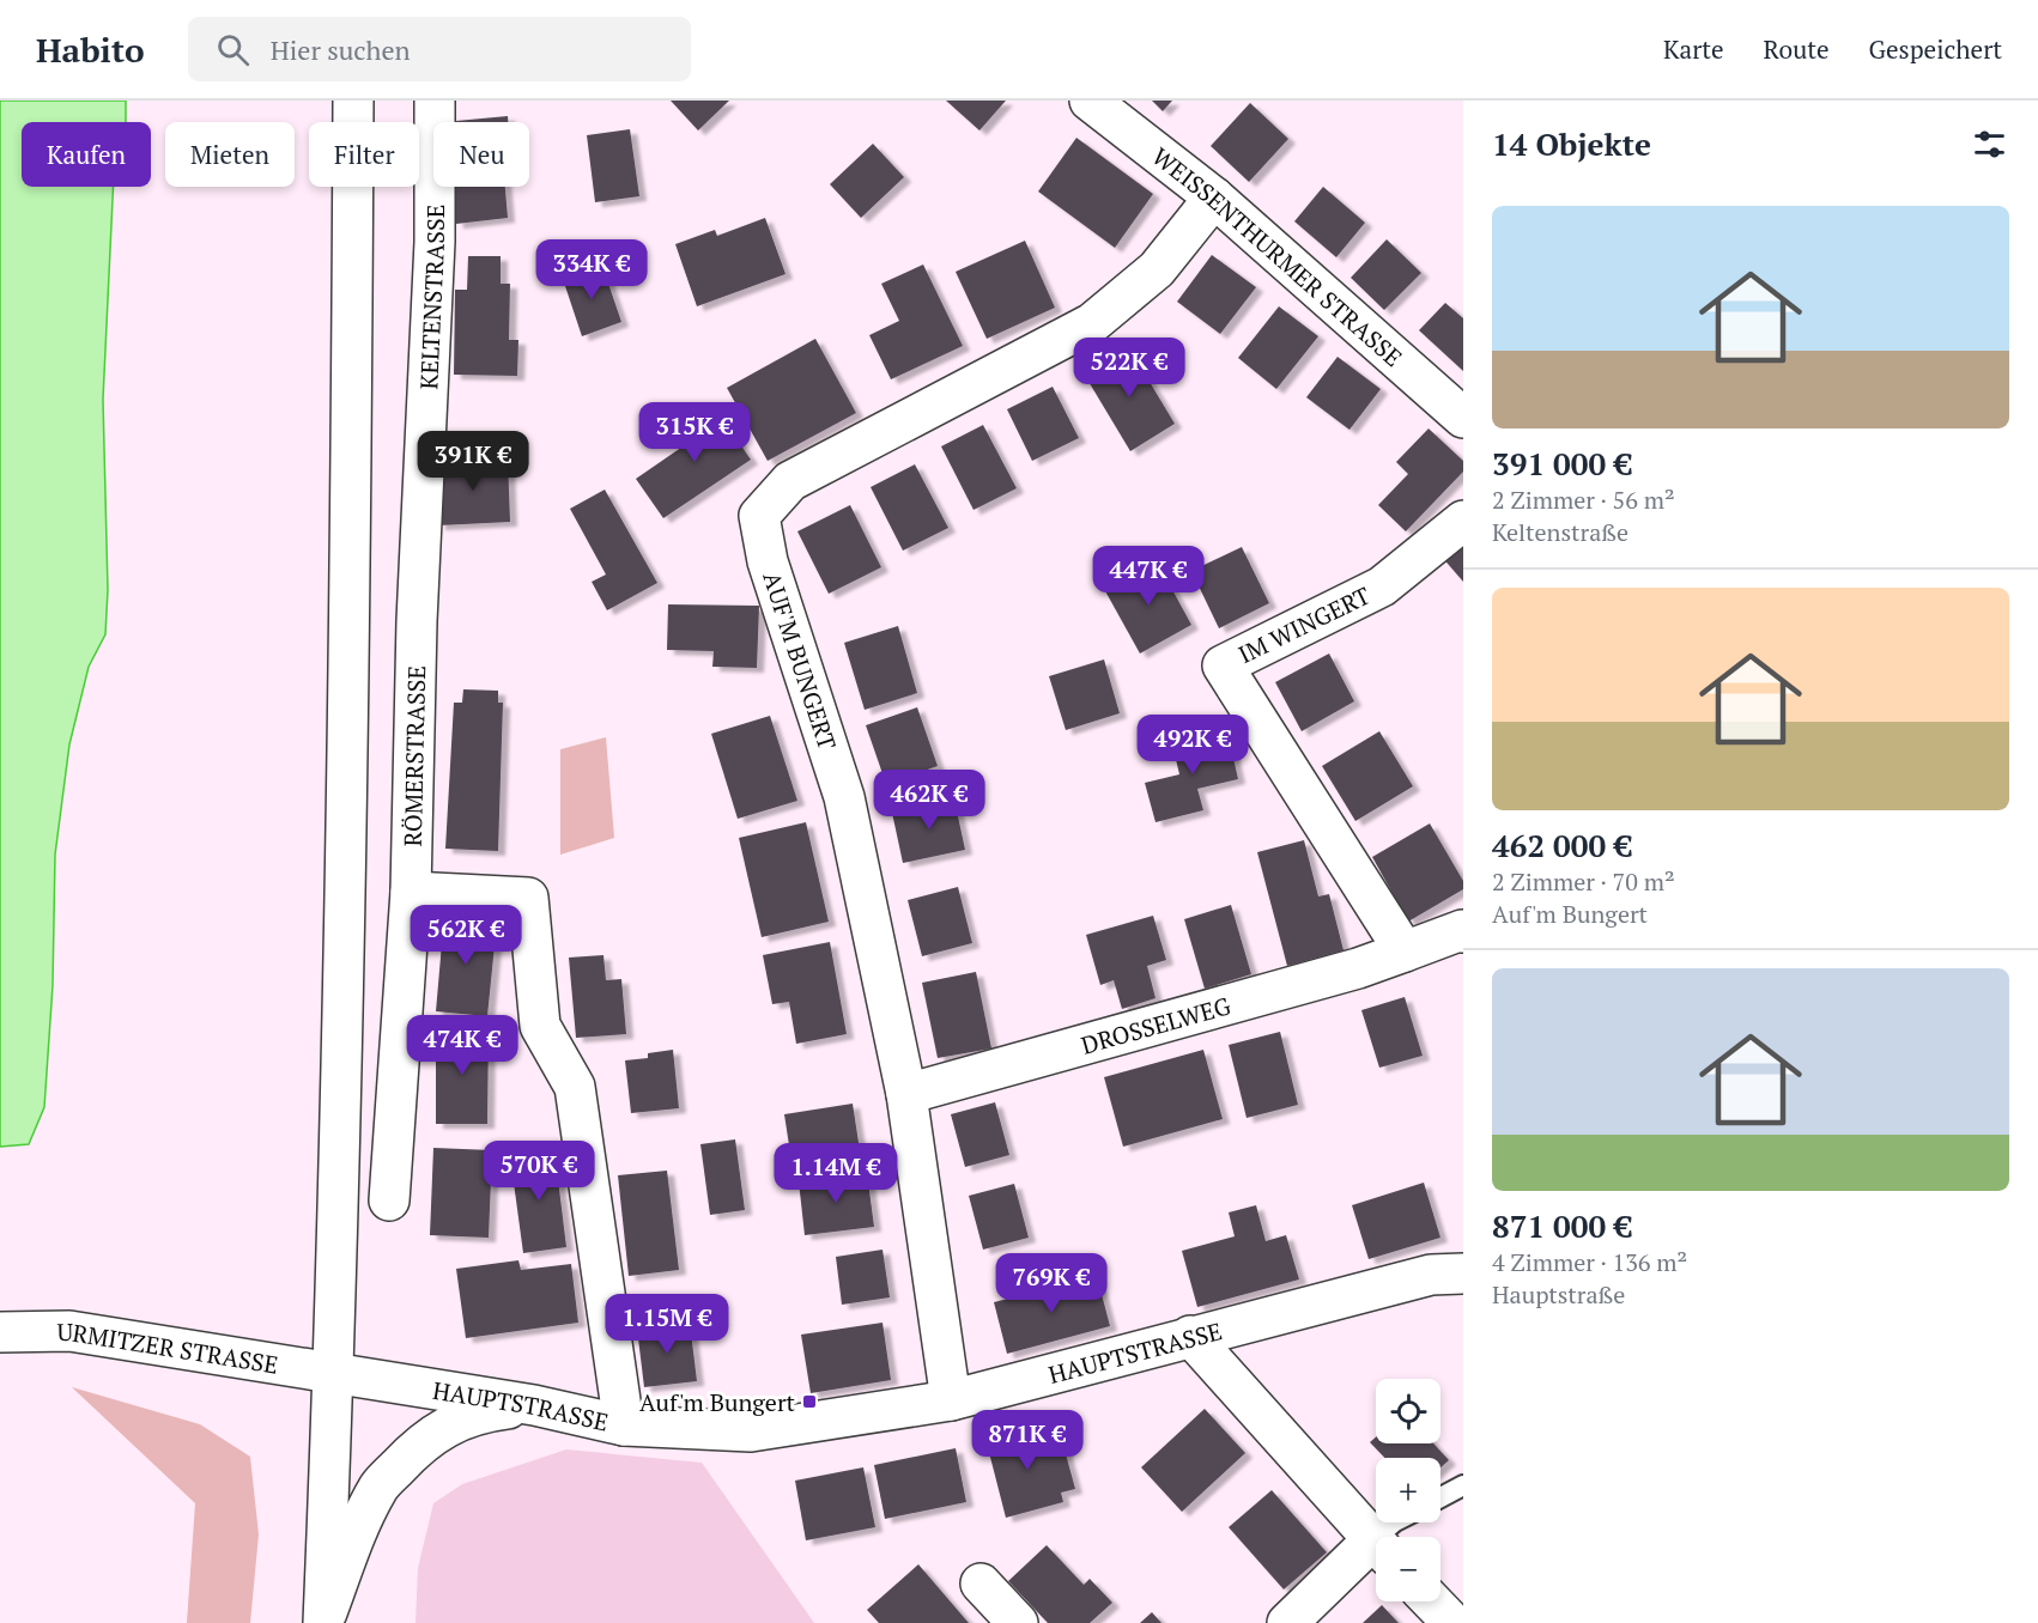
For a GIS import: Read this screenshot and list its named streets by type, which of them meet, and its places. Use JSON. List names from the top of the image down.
{
  "streets": {
    "street": [
      "WEISSENTHURMER STRASSE",
      "KELTENSTRASSE",
      "IM WINGERT",
      "AUF'M BUNGERT",
      "RÖMERSTRASSE",
      "DROSSELWEG",
      "URMITZER STRASSE",
      "HAUPTSTRASSE"
    ]
  },
  "crossings": [
    ["WEISSENTHURMER STRASSE", "AUF'M BUNGERT"],
    ["KELTENSTRASSE", "RÖMERSTRASSE"],
    ["IM WINGERT", "DROSSELWEG"],
    ["AUF'M BUNGERT", "DROSSELWEG"],
    ["AUF'M BUNGERT", "HAUPTSTRASSE"],
    ["URMITZER STRASSE", "HAUPTSTRASSE"]
  ],
  "places": {
    "transit": ["Auf'm Bungert"]
  },
  "page": {
    "header": "Habito",
    "search": "Hier suchen",
    "nav": ["Karte", "Route", "Gespeichert"],
    "heading": "14 Objekte",
    "chip": [
      "Kaufen",
      "Mieten",
      "Filter",
      "Neu"
    ],
    "list": [
      {
        "name": "391 000 €",
        "note": "2 Zimmer · 56 m² · Keltenstraße"
      },
      {
        "name": "462 000 €",
        "note": "2 Zimmer · 70 m² · Auf'm Bungert"
      },
      {
        "name": "871 000 €",
        "note": "4 Zimmer · 136 m² · Hauptstraße"
      }
    ],
    "price": [
      "334K €",
      "522K €",
      "315K €",
      "391K €",
      "447K €",
      "492K €",
      "462K €",
      "562K €",
      "474K €",
      "570K €",
      "1.14M €",
      "769K €",
      "1.15M €",
      "871K €"
    ],
    "map_buttons": ["+", "−"]
  }
}
